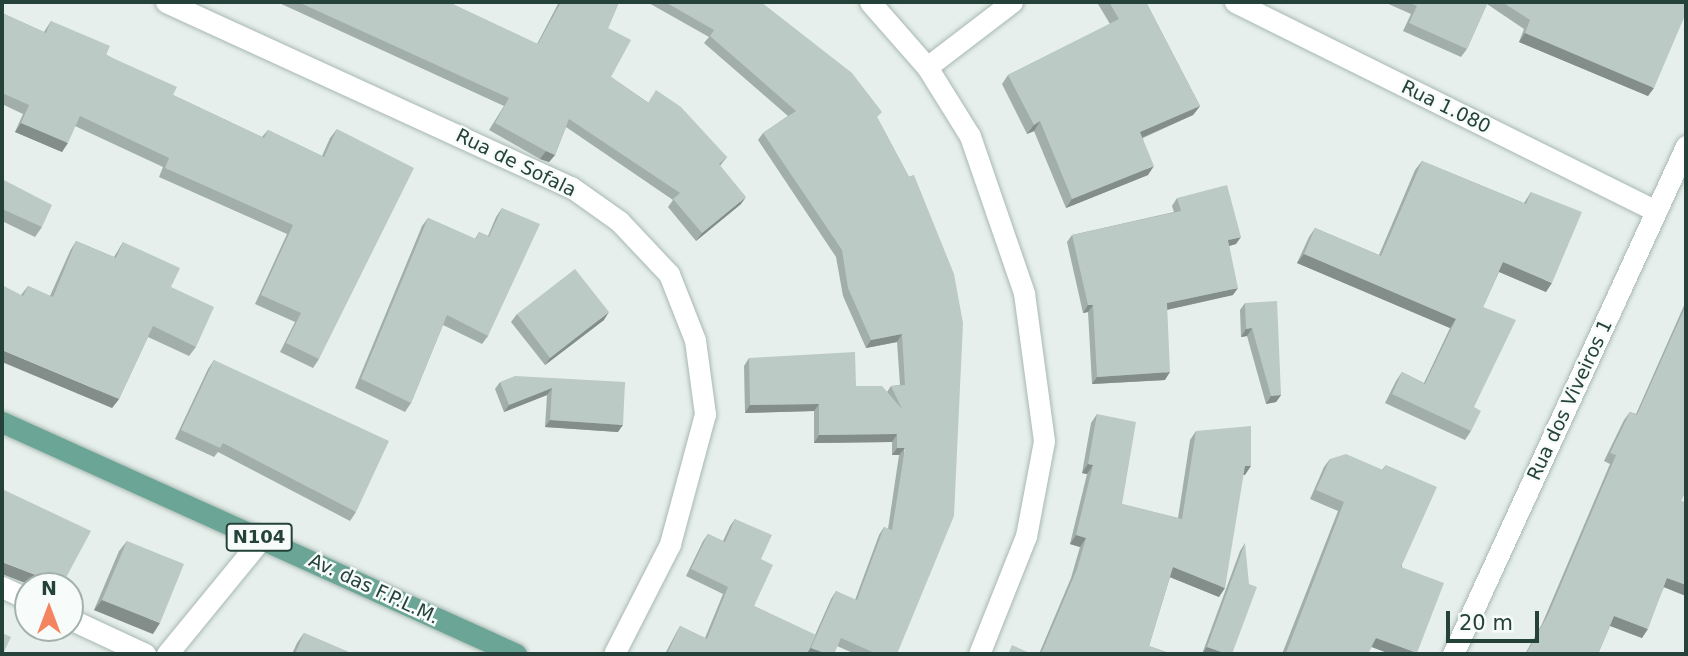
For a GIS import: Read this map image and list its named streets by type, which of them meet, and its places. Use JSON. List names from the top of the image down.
{
  "streets": {
    "main road": ["N104", "Av. das F.P.L.M."],
    "street": ["Rua 1.080", "Rua de Sofala", "Rua dos Viveiros 1"]
  },
  "crossings": [
    ["Rua 1.080", "Rua dos Viveiros 1"]
  ],
  "scale_bar": "20 m",
  "north": "top"
}
